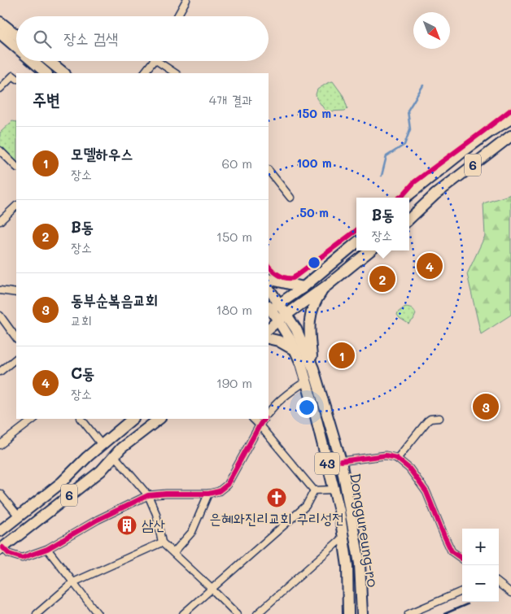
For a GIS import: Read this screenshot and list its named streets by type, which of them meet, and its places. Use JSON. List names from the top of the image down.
{
  "streets": {
    "main road": ["6", "43", "Donggureung-ro"]
  },
  "crossings": [
    ["43", "Donggureung-ro"]
  ],
  "places": {
    "church": ["은혜와진리교회 구리성전"],
    "building": ["삼산"]
  },
  "north": "bottom right",
  "page": {
    "search": "장소 검색",
    "heading": ["주변", "4개 결과"],
    "list": [
      {
        "mark": "1",
        "name": "모델하우스",
        "note": "장소",
        "value": "60 m"
      },
      {
        "mark": "2",
        "name": "B동",
        "note": "장소",
        "value": "150 m"
      },
      {
        "mark": "3",
        "name": "동부순복음교회",
        "note": "교회",
        "value": "180 m"
      },
      {
        "mark": "4",
        "name": "C동",
        "note": "장소",
        "value": "190 m"
      }
    ],
    "popup": ["B동", "장소"],
    "pins": [
      "4",
      "2",
      "1",
      "3"
    ],
    "map_buttons": ["+", "−"]
  },
  "rings": ["150 m", "100 m", "50 m"]
}
